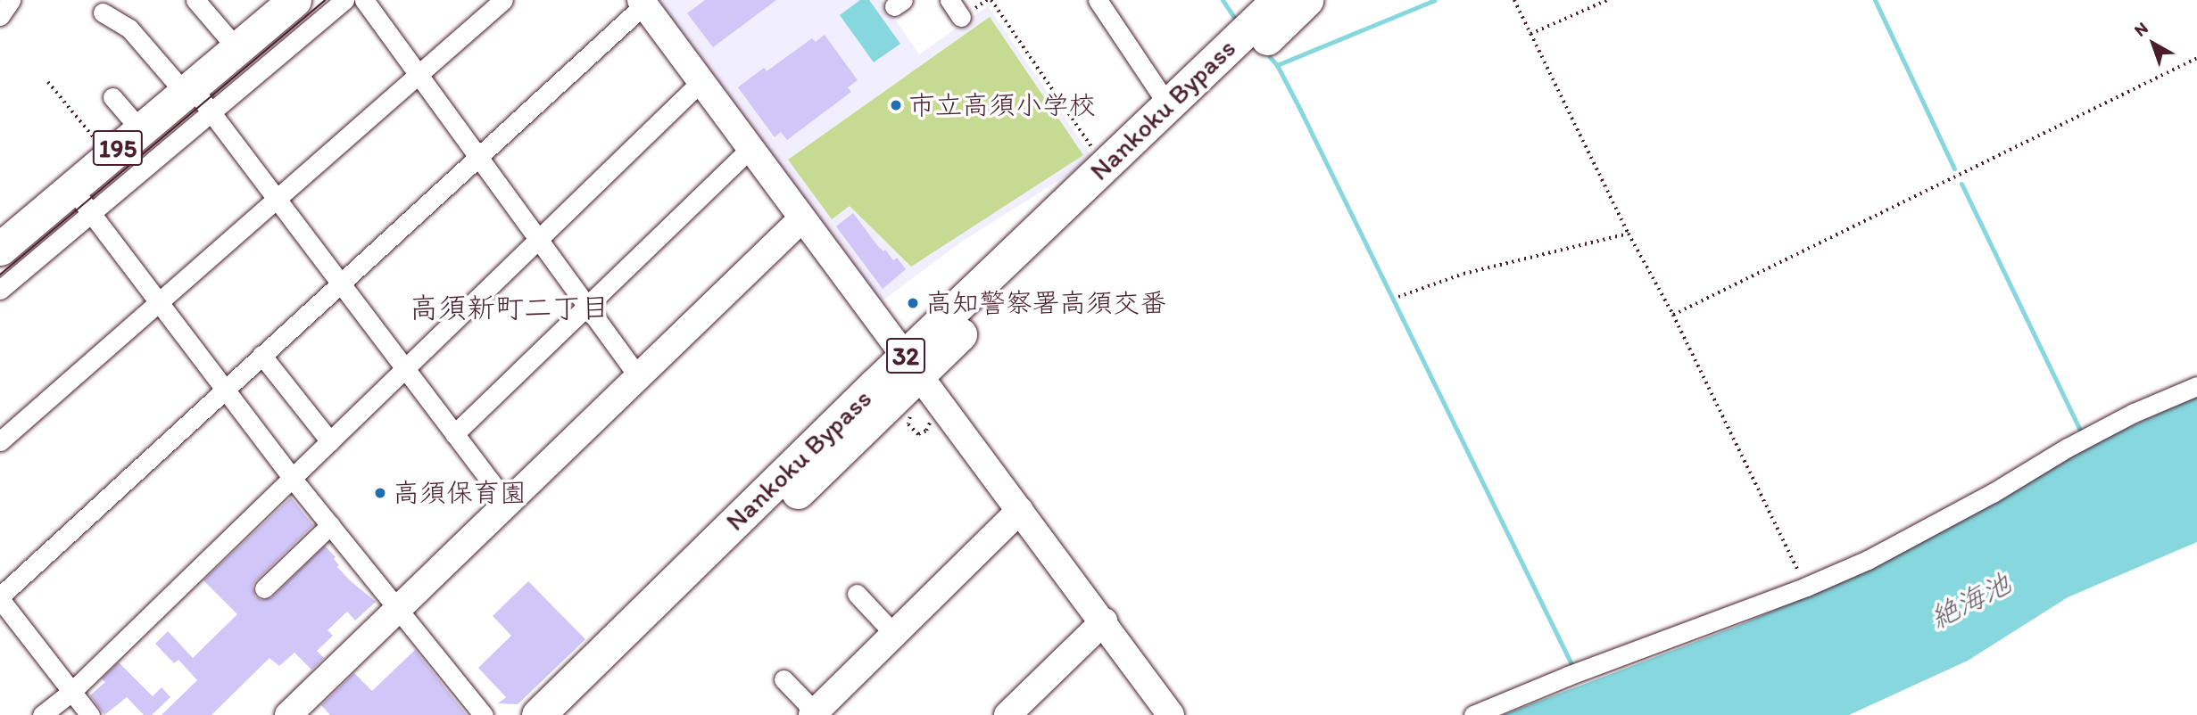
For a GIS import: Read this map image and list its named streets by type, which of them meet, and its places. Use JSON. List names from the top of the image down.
{
  "streets": {
    "highway": ["Nankoku Bypass", "195", "32"]
  },
  "districts": ["高須新町二丁目"],
  "water": ["絶海池"],
  "places": ["市立高須小学校", "高知警察署高須交番", "高須保育園"],
  "north": "top left"
}
